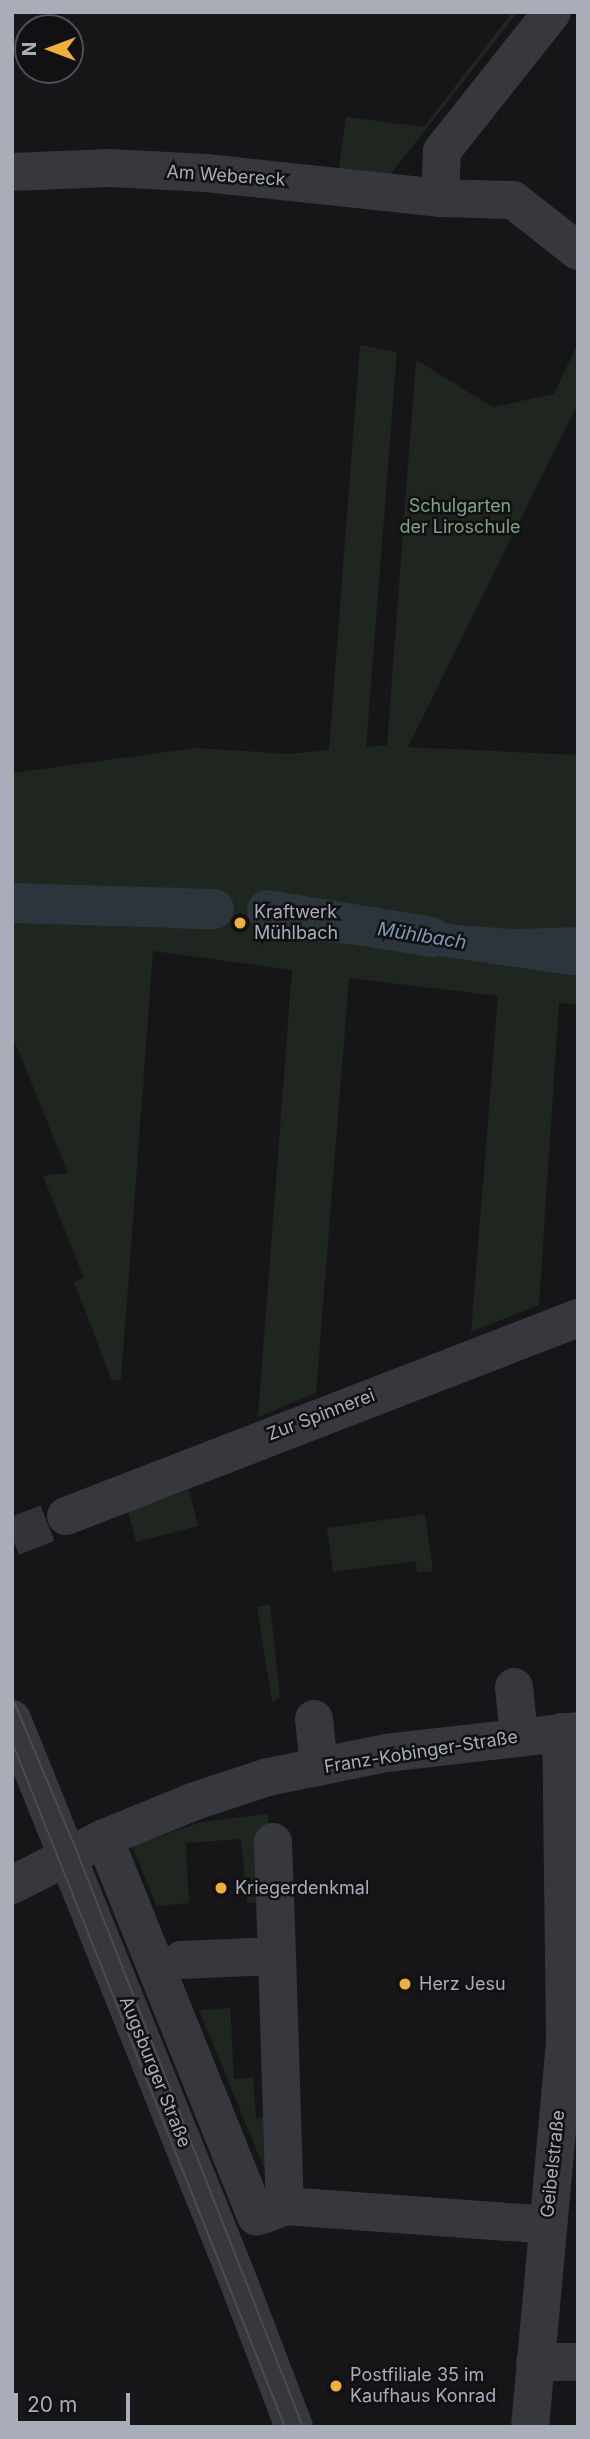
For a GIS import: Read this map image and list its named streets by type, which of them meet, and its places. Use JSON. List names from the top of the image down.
{
  "streets": {
    "street": [
      "Am Webereck",
      "Zur Spinnerei",
      "Franz-Kobinger-Straße",
      "Augsburger Straße",
      "Geibelstraße"
    ]
  },
  "crossings": [
    ["Franz-Kobinger-Straße", "Augsburger Straße"],
    ["Franz-Kobinger-Straße", "Geibelstraße"]
  ],
  "water": ["Mühlbach"],
  "parks": ["Schulgarten der Liroschule"],
  "places": [
    "Kraftwerk Mühlbach",
    "Kriegerdenkmal",
    "Herz Jesu",
    "Postfiliale 35 im Kaufhaus Konrad"
  ],
  "scale_bar": "20 m",
  "north": "left"
}
